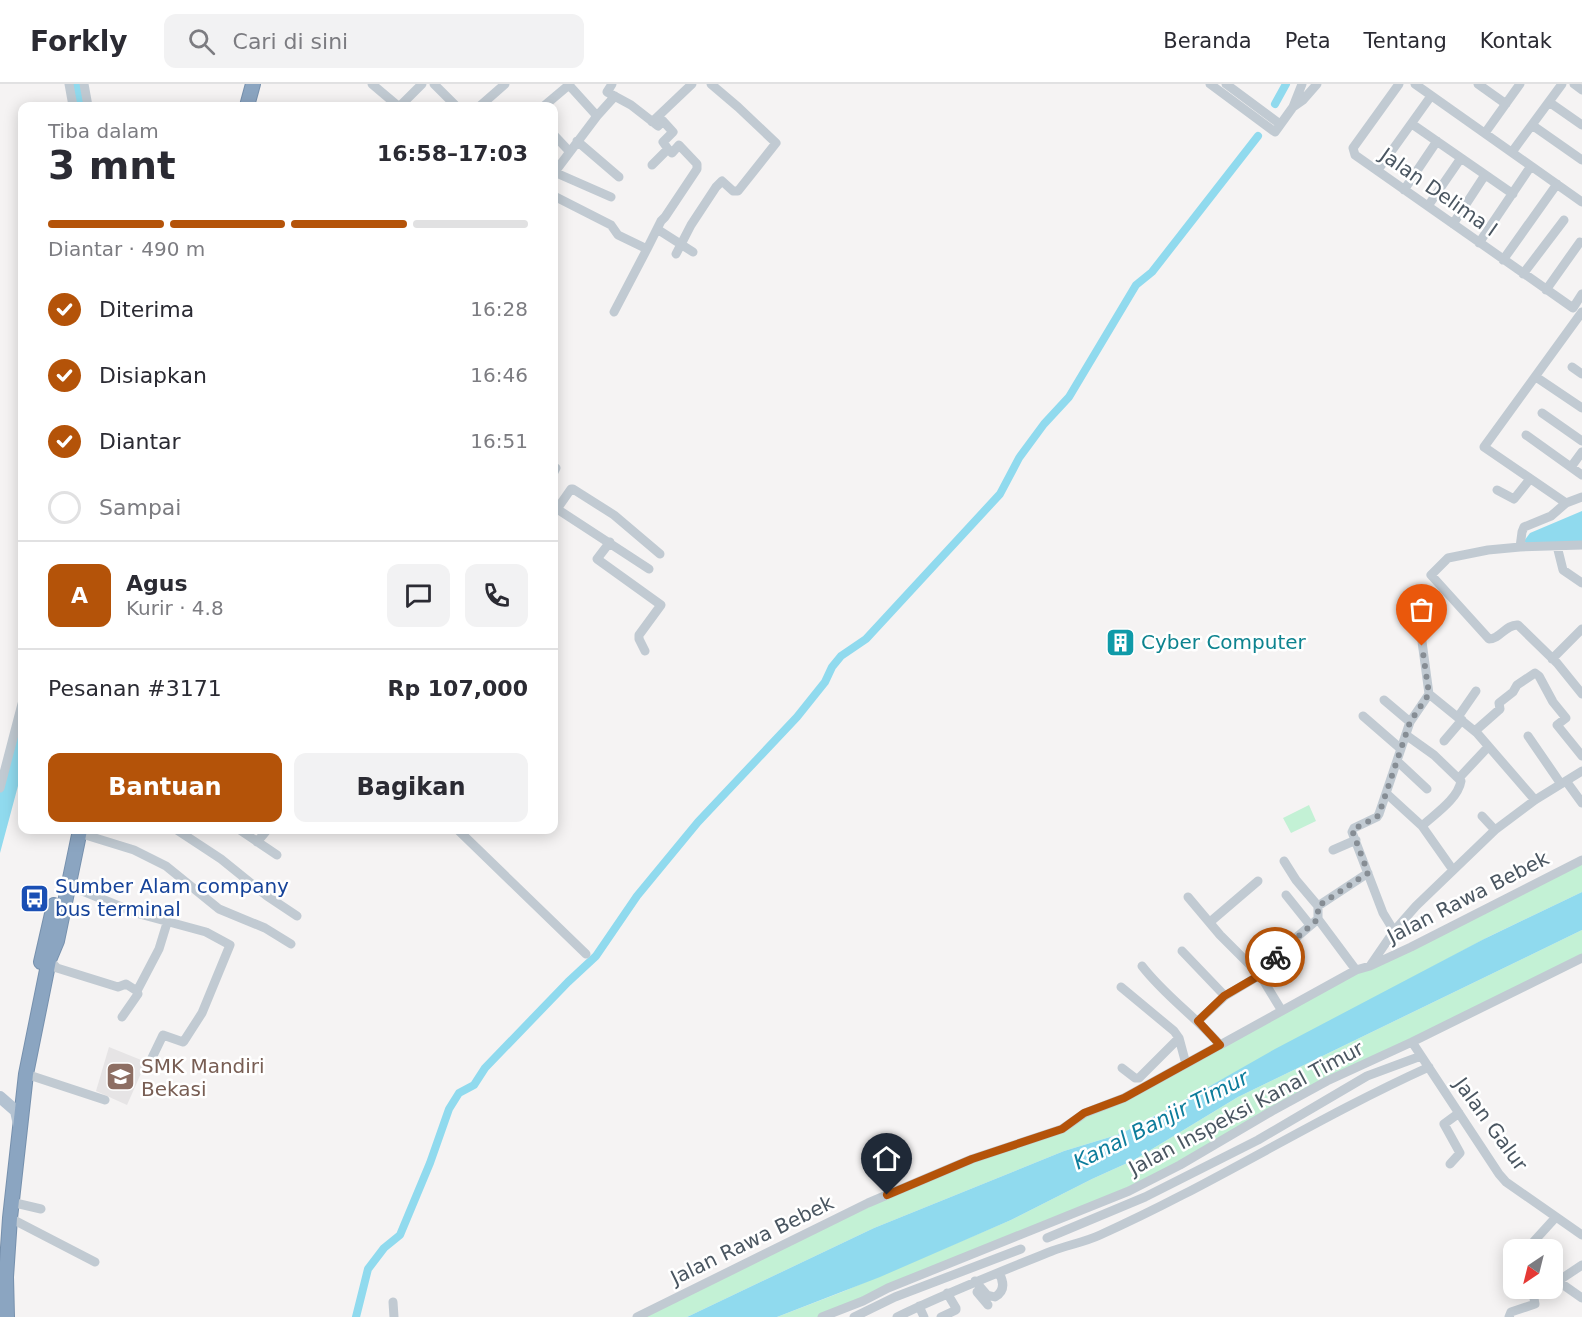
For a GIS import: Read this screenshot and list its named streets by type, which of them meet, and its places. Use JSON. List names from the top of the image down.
{
  "streets": {
    "street": [
      "Jalan Delima I",
      "Jalan Rawa Bebek",
      "Jalan Inspeksi Kanal Timur",
      "Jalan Galur"
    ]
  },
  "crossings": [
    ["Jalan Inspeksi Kanal Timur", "Jalan Galur"]
  ],
  "water": ["Kanal Banjir Timur"],
  "places": {
    "building": ["Cyber Computer"],
    "bus stop": ["Sumber Alam company bus terminal"],
    "school or university": ["SMK Mandiri Bekasi"]
  },
  "north": "bottom left",
  "page": {
    "header": "Forkly",
    "search": "Cari di sini",
    "nav": [
      "Beranda",
      "Peta",
      "Tentang",
      "Kontak"
    ],
    "heading": ["3 mnt", "Tiba dalam", "16:58–17:03"],
    "panel": [
      "Agus",
      "Kurir · 4.8",
      "Pesanan #3171",
      "Rp 107,000"
    ],
    "bar": "Diantar · 490 m",
    "list": [
      ["Diterima", "16:28"],
      ["Disiapkan", "16:46"],
      ["Diantar", "16:51"],
      "Sampai"
    ],
    "round": "A",
    "buttons": ["Bantuan", "Bagikan"]
  }
}
